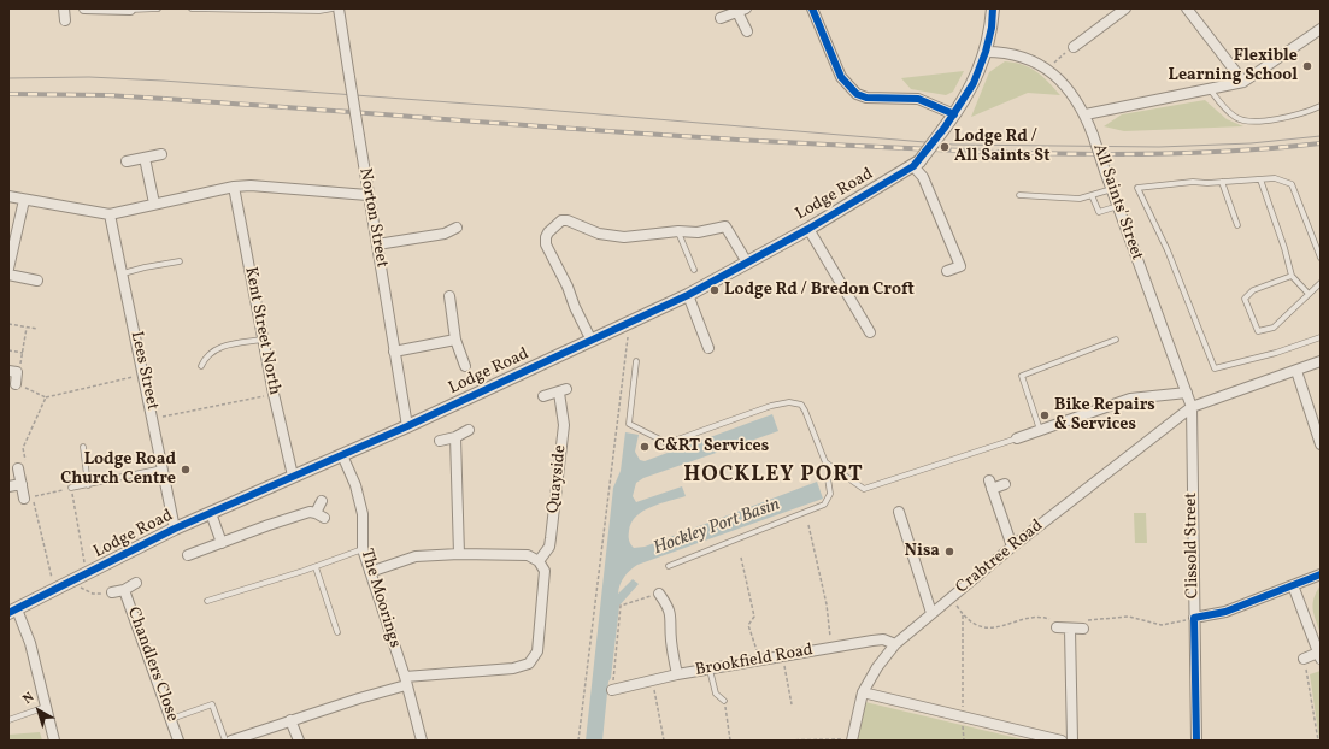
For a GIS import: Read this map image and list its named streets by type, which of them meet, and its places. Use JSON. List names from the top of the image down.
{
  "streets": {
    "street": [
      "Lodge Road",
      "All Saints' Street",
      "Norton Street",
      "Kent Street North",
      "Lees Street",
      "Quayside",
      "Clissold Street",
      "Crabtree Road",
      "The Moorings",
      "Brookfield Road",
      "Chandlers Close"
    ]
  },
  "crossings": [
    ["Lodge Road", "All Saints' Street"],
    ["Lodge Road", "Norton Street"],
    ["Lodge Road", "Kent Street North"],
    ["Lodge Road", "Lees Street"],
    ["Lodge Road", "The Moorings"],
    ["All Saints' Street", "Clissold Street"],
    ["All Saints' Street", "Crabtree Road"],
    ["Clissold Street", "Crabtree Road"],
    ["Crabtree Road", "Brookfield Road"]
  ],
  "districts": ["HOCKLEY PORT"],
  "water": ["Hockley Port Basin"],
  "places": [
    "Flexible Learning School",
    "Lodge Rd / All Saints St",
    "Lodge Rd / Bredon Croft",
    "Bike Repairs & Services",
    "C&RT Services",
    "Lodge Road Church Centre",
    "Nisa"
  ],
  "north": "top left"
}
